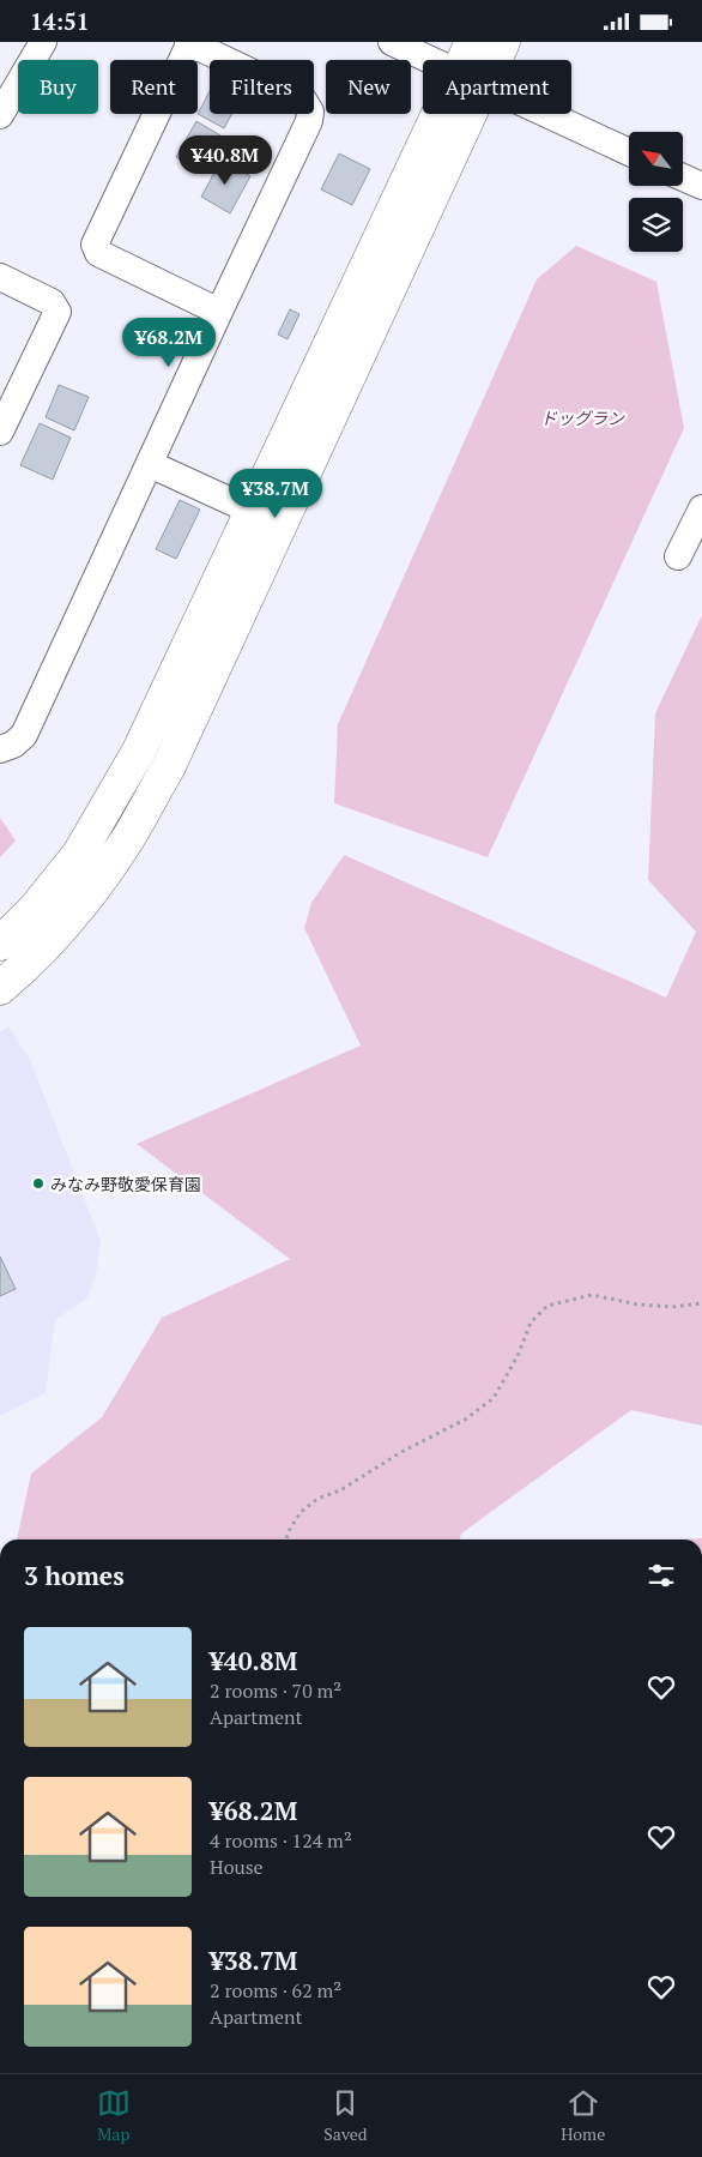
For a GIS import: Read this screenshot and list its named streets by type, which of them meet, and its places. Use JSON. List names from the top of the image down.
{
  "parks": ["ドッグラン"],
  "places": ["みなみ野敬愛保育園"],
  "north": "top left",
  "page": {
    "status": "14:51",
    "chip": [
      "Buy",
      "Rent",
      "Filters",
      "New",
      "Apartment"
    ],
    "price": ["¥40.8M", "¥68.2M", "¥38.7M"],
    "heading": "3 homes",
    "list": [
      {
        "name": "¥40.8M",
        "note": "2 rooms · 70 m² · Apartment"
      },
      {
        "name": "¥68.2M",
        "note": "4 rooms · 124 m² · House"
      },
      {
        "name": "¥38.7M",
        "note": "2 rooms · 62 m² · Apartment"
      }
    ],
    "tabs": ["Map", "Saved", "Home"]
  }
}
